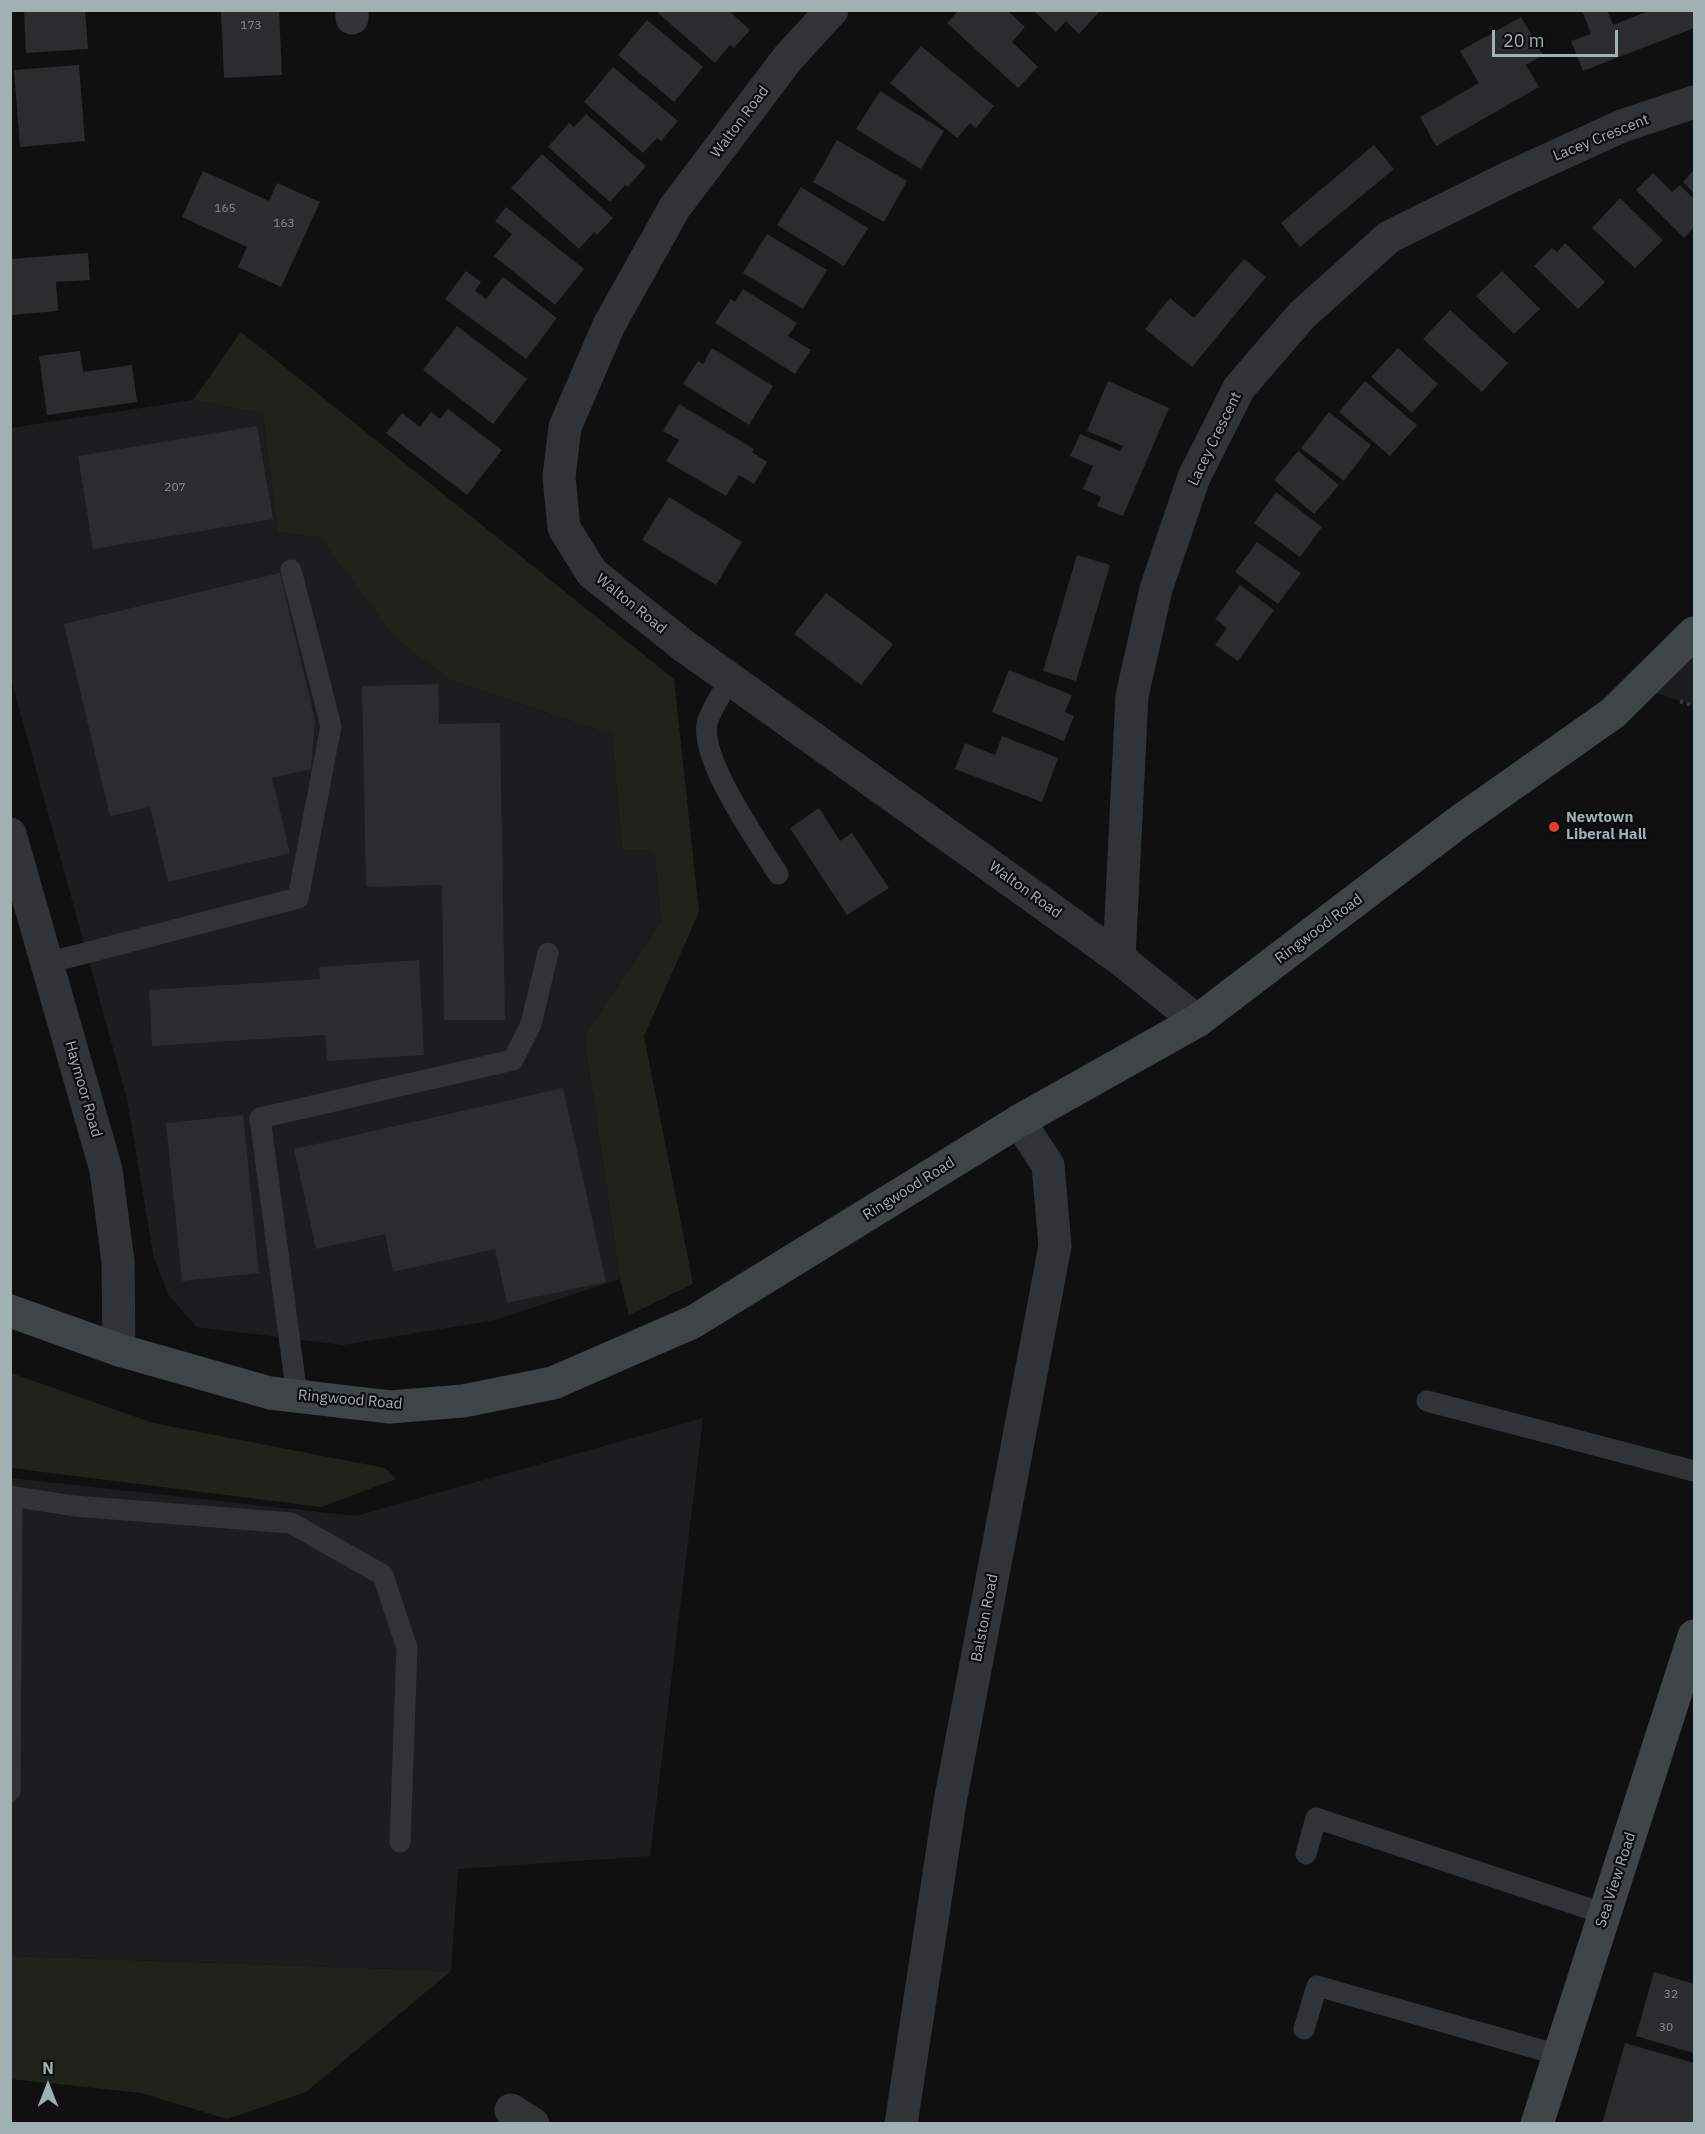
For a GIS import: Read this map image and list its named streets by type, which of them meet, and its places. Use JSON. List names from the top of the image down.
{
  "streets": {
    "main road": ["Ringwood Road", "Sea View Road"],
    "street": [
      "Walton Road",
      "Lacey Crescent",
      "Haymoor Road",
      "Balston Road"
    ]
  },
  "crossings": [
    ["Walton Road", "Lacey Crescent"],
    ["Walton Road", "Ringwood Road"],
    ["Ringwood Road", "Haymoor Road"],
    ["Ringwood Road", "Balston Road"]
  ],
  "places": ["Newtown Liberal Hall"],
  "house_numbers": [
    "173",
    "165",
    "163",
    "207",
    "32",
    "30"
  ],
  "scale_bar": "20 m",
  "north": "top"
}
